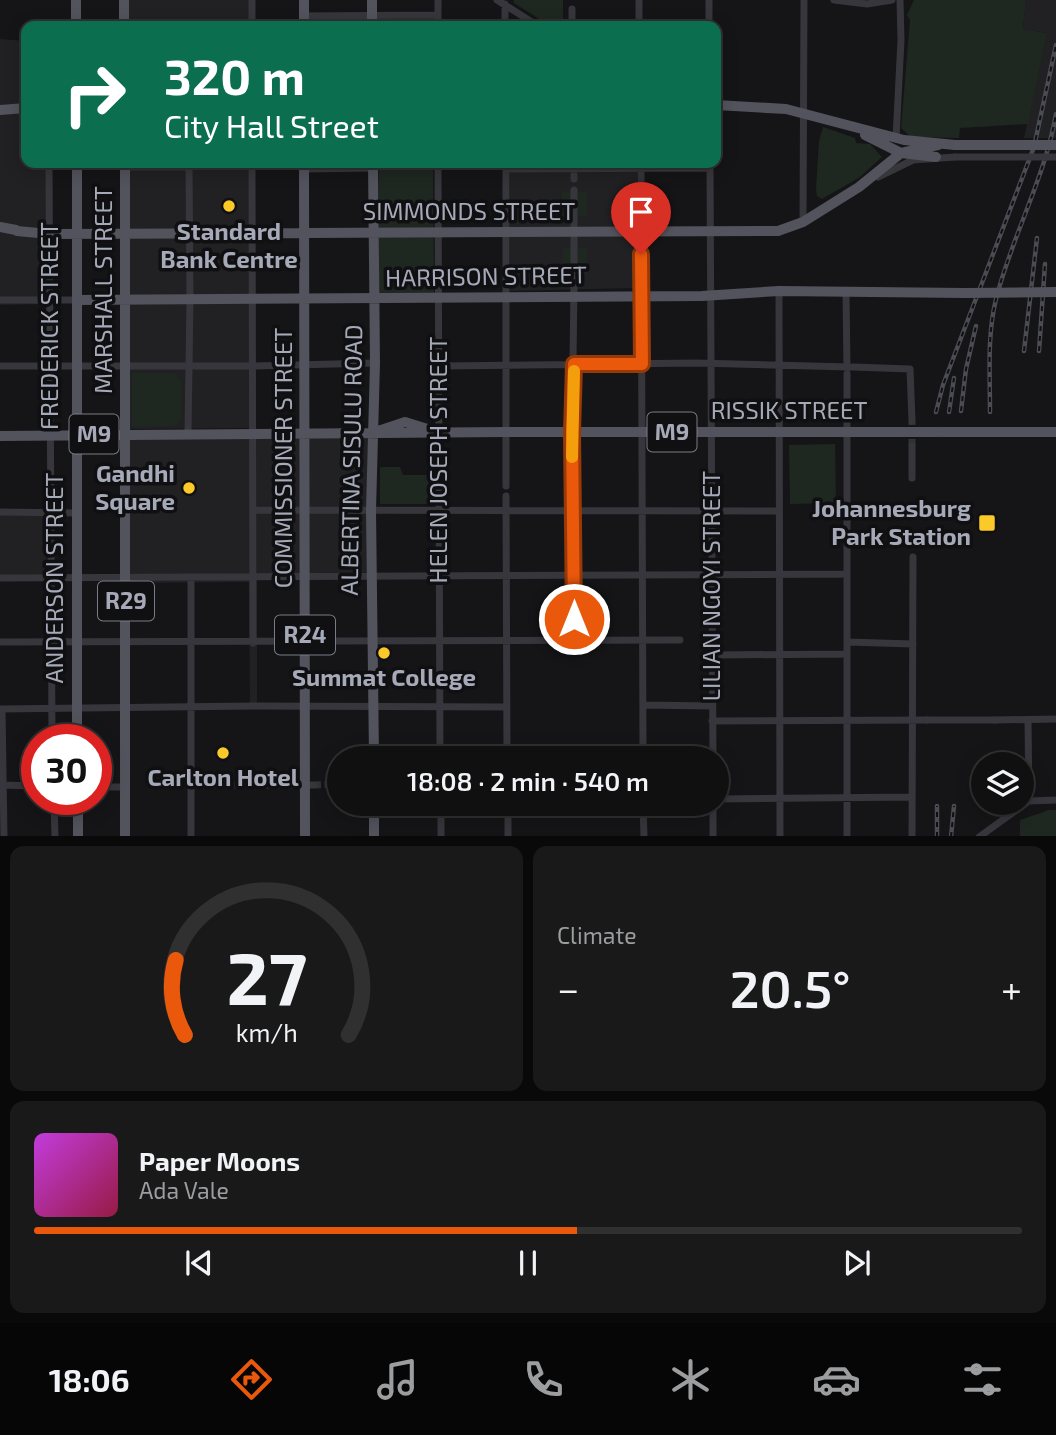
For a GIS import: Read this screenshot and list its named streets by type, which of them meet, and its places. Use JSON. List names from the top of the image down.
{
  "streets": {
    "main road": [
      "SIMMONDS STREET",
      "HARRISON STREET",
      "MARSHALL STREET",
      "RISSIK STREET",
      "M9",
      "COMMISSIONER STREET",
      "ALBERTINA SISULU ROAD",
      "ANDERSON STREET",
      "R29",
      "R24"
    ],
    "street": ["FREDERICK STREET", "HELEN JOSEPH STREET", "LILIAN NGOYI STREET"]
  },
  "crossings": [
    ["SIMMONDS STREET", "MARSHALL STREET"],
    ["SIMMONDS STREET", "FREDERICK STREET"],
    ["SIMMONDS STREET", "COMMISSIONER STREET"],
    ["SIMMONDS STREET", "ALBERTINA SISULU ROAD"],
    ["SIMMONDS STREET", "HELEN JOSEPH STREET"],
    ["SIMMONDS STREET", "ANDERSON STREET"],
    ["SIMMONDS STREET", "LILIAN NGOYI STREET"],
    ["HARRISON STREET", "MARSHALL STREET"],
    ["HARRISON STREET", "FREDERICK STREET"],
    ["HARRISON STREET", "COMMISSIONER STREET"],
    ["HARRISON STREET", "ALBERTINA SISULU ROAD"],
    ["HARRISON STREET", "HELEN JOSEPH STREET"],
    ["HARRISON STREET", "ANDERSON STREET"],
    ["HARRISON STREET", "LILIAN NGOYI STREET"],
    ["MARSHALL STREET", "RISSIK STREET"],
    ["FREDERICK STREET", "RISSIK STREET"],
    ["RISSIK STREET", "COMMISSIONER STREET"],
    ["RISSIK STREET", "ALBERTINA SISULU ROAD"],
    ["RISSIK STREET", "HELEN JOSEPH STREET"],
    ["RISSIK STREET", "ANDERSON STREET"],
    ["RISSIK STREET", "LILIAN NGOYI STREET"]
  ],
  "places": {
    "other": [
      "Standard Bank Centre",
      "Gandhi Square",
      "Summat College",
      "Carlton Hotel"
    ],
    "transit": ["Johannesburg Park Station"]
  },
  "page": {
    "turn": ["320 m", "City Hall Street"],
    "limit": "30",
    "trip": "18:08 · 2 min · 540 m",
    "tile": "Climate",
    "heat": ["−", "20.5°", "+"],
    "song": ["Paper Moons", "Ada Vale"],
    "tabs": "18:06",
    "gauge": ["27", "km/h"]
  }
}
